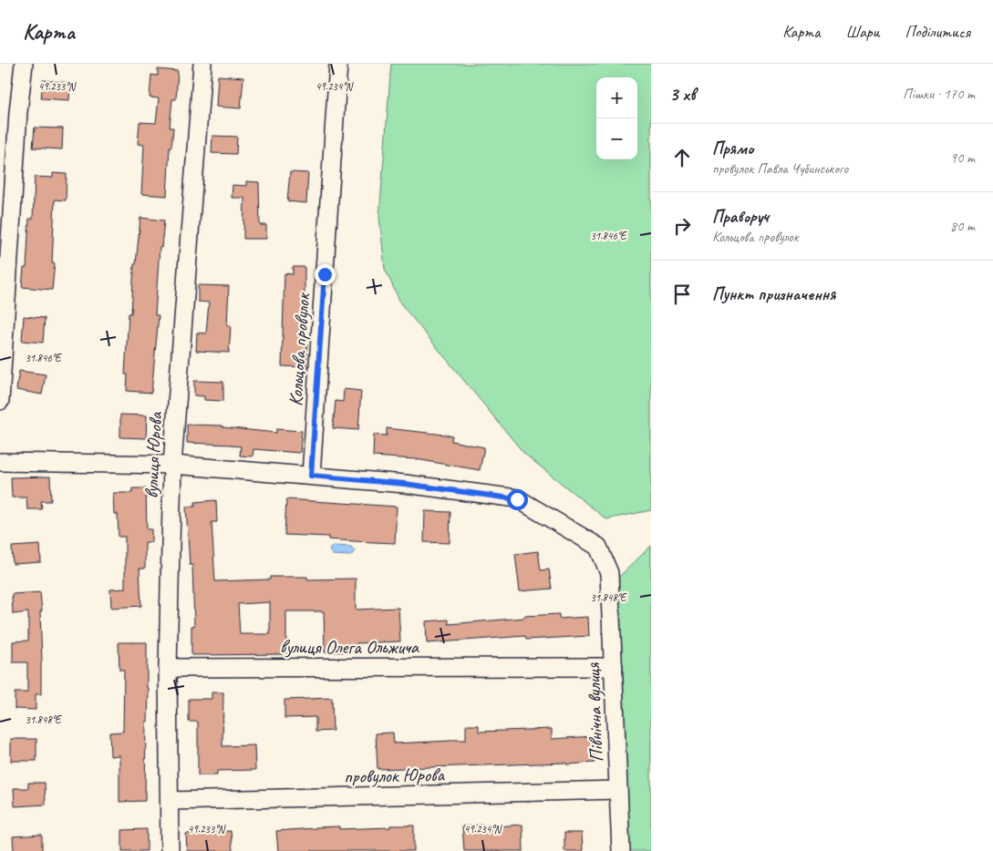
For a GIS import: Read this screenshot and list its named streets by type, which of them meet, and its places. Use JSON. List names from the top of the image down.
{
  "streets": {
    "street": [
      "Кольцова провулок",
      "вулиця Юрова",
      "вулиця Олега Ольжича",
      "Північна вулиця",
      "провулок Юрова"
    ]
  },
  "crossings": [
    ["Кольцова провулок", "Північна вулиця"],
    ["вулиця Юрова", "вулиця Олега Ольжича"],
    ["вулиця Юрова", "Північна вулиця"],
    ["вулиця Юрова", "провулок Юрова"],
    ["вулиця Олега Ольжича", "Північна вулиця"],
    ["Північна вулиця", "провулок Юрова"]
  ],
  "page": {
    "header": "Карта",
    "nav": ["Карта", "Шари", "Поділитися"],
    "heading": ["3 хв", "Пішки · 170 m"],
    "map_buttons": ["+", "−"],
    "list": [
      ["Прямо", "провулок Павла Чубинського", "90 m"],
      ["Праворуч", "Кольцова провулок", "80 m"],
      "Пункт призначення"
    ]
  },
  "coordinates": [
    "49.233°N",
    "49.234°N",
    "31.846°E",
    "31.848°E"
  ]
}
